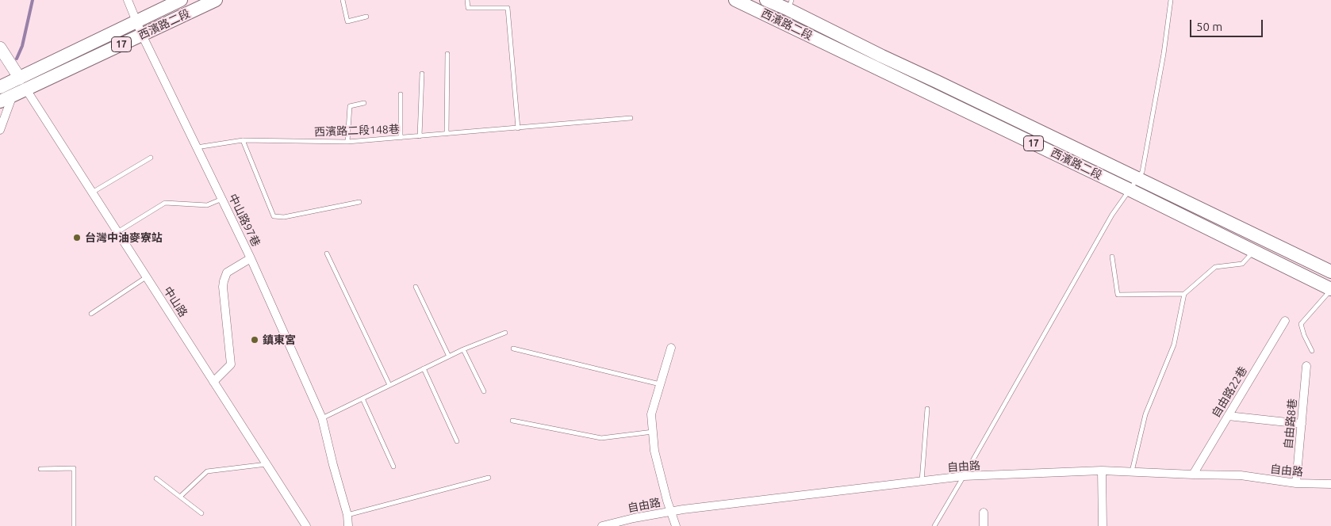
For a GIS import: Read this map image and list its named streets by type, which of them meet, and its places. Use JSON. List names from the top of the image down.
{
  "streets": {
    "main road": ["西濱路二段", "17"],
    "street": [
      "中山路97巷",
      "中山路",
      "自由路22巷",
      "自由路8巷",
      "自由路"
    ],
    "lane": ["西濱路二段148巷"]
  },
  "crossings": [
    ["西濱路二段", "17"],
    ["西濱路二段", "中山路97巷"],
    ["西濱路二段", "中山路"],
    ["17", "中山路"],
    ["西濱路二段148巷", "中山路97巷"],
    ["自由路22巷", "自由路"],
    ["自由路8巷", "自由路"]
  ],
  "places": ["台灣中油麥寮站", "鎮東宮"],
  "scale_bar": "50 m"
}
